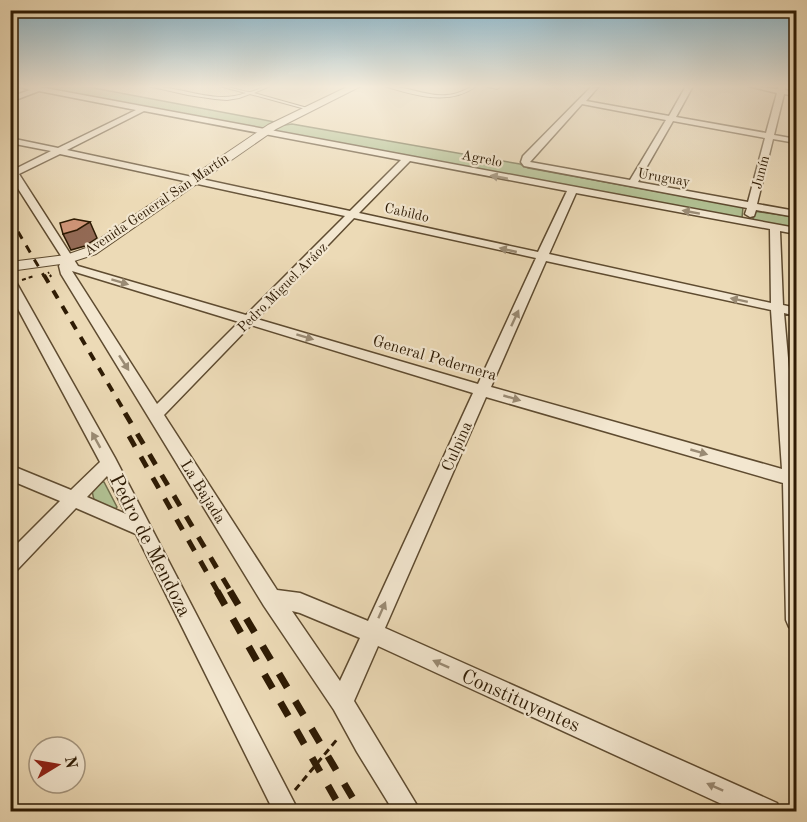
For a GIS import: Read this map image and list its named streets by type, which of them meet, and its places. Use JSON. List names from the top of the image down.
{
  "streets": {
    "street": [
      "Agrelo",
      "Junín",
      "Uruguay",
      "Avenida General San Martín",
      "Cabildo",
      "Pedro Miguel Aráoz",
      "General Pedernera",
      "Culpina",
      "La Bajada",
      "Pedro de Mendoza",
      "Constituyentes"
    ]
  },
  "crossings": [
    ["Agrelo", "Junín"],
    ["Agrelo", "Avenida General San Martín"],
    ["Agrelo", "Pedro Miguel Aráoz"],
    ["Agrelo", "Culpina"],
    ["Junín", "Uruguay"],
    ["Avenida General San Martín", "Cabildo"],
    ["Avenida General San Martín", "General Pedernera"],
    ["Avenida General San Martín", "La Bajada"],
    ["Cabildo", "Pedro Miguel Aráoz"],
    ["Cabildo", "Culpina"],
    ["Pedro Miguel Aráoz", "General Pedernera"],
    ["Pedro Miguel Aráoz", "La Bajada"],
    ["General Pedernera", "Culpina"],
    ["General Pedernera", "La Bajada"],
    ["Culpina", "La Bajada"],
    ["Culpina", "Constituyentes"],
    ["La Bajada", "Constituyentes"]
  ],
  "one_way": [
    "Agrelo",
    "Cabildo",
    "General Pedernera",
    "Culpina",
    "Constituyentes"
  ],
  "north": "right"
}
